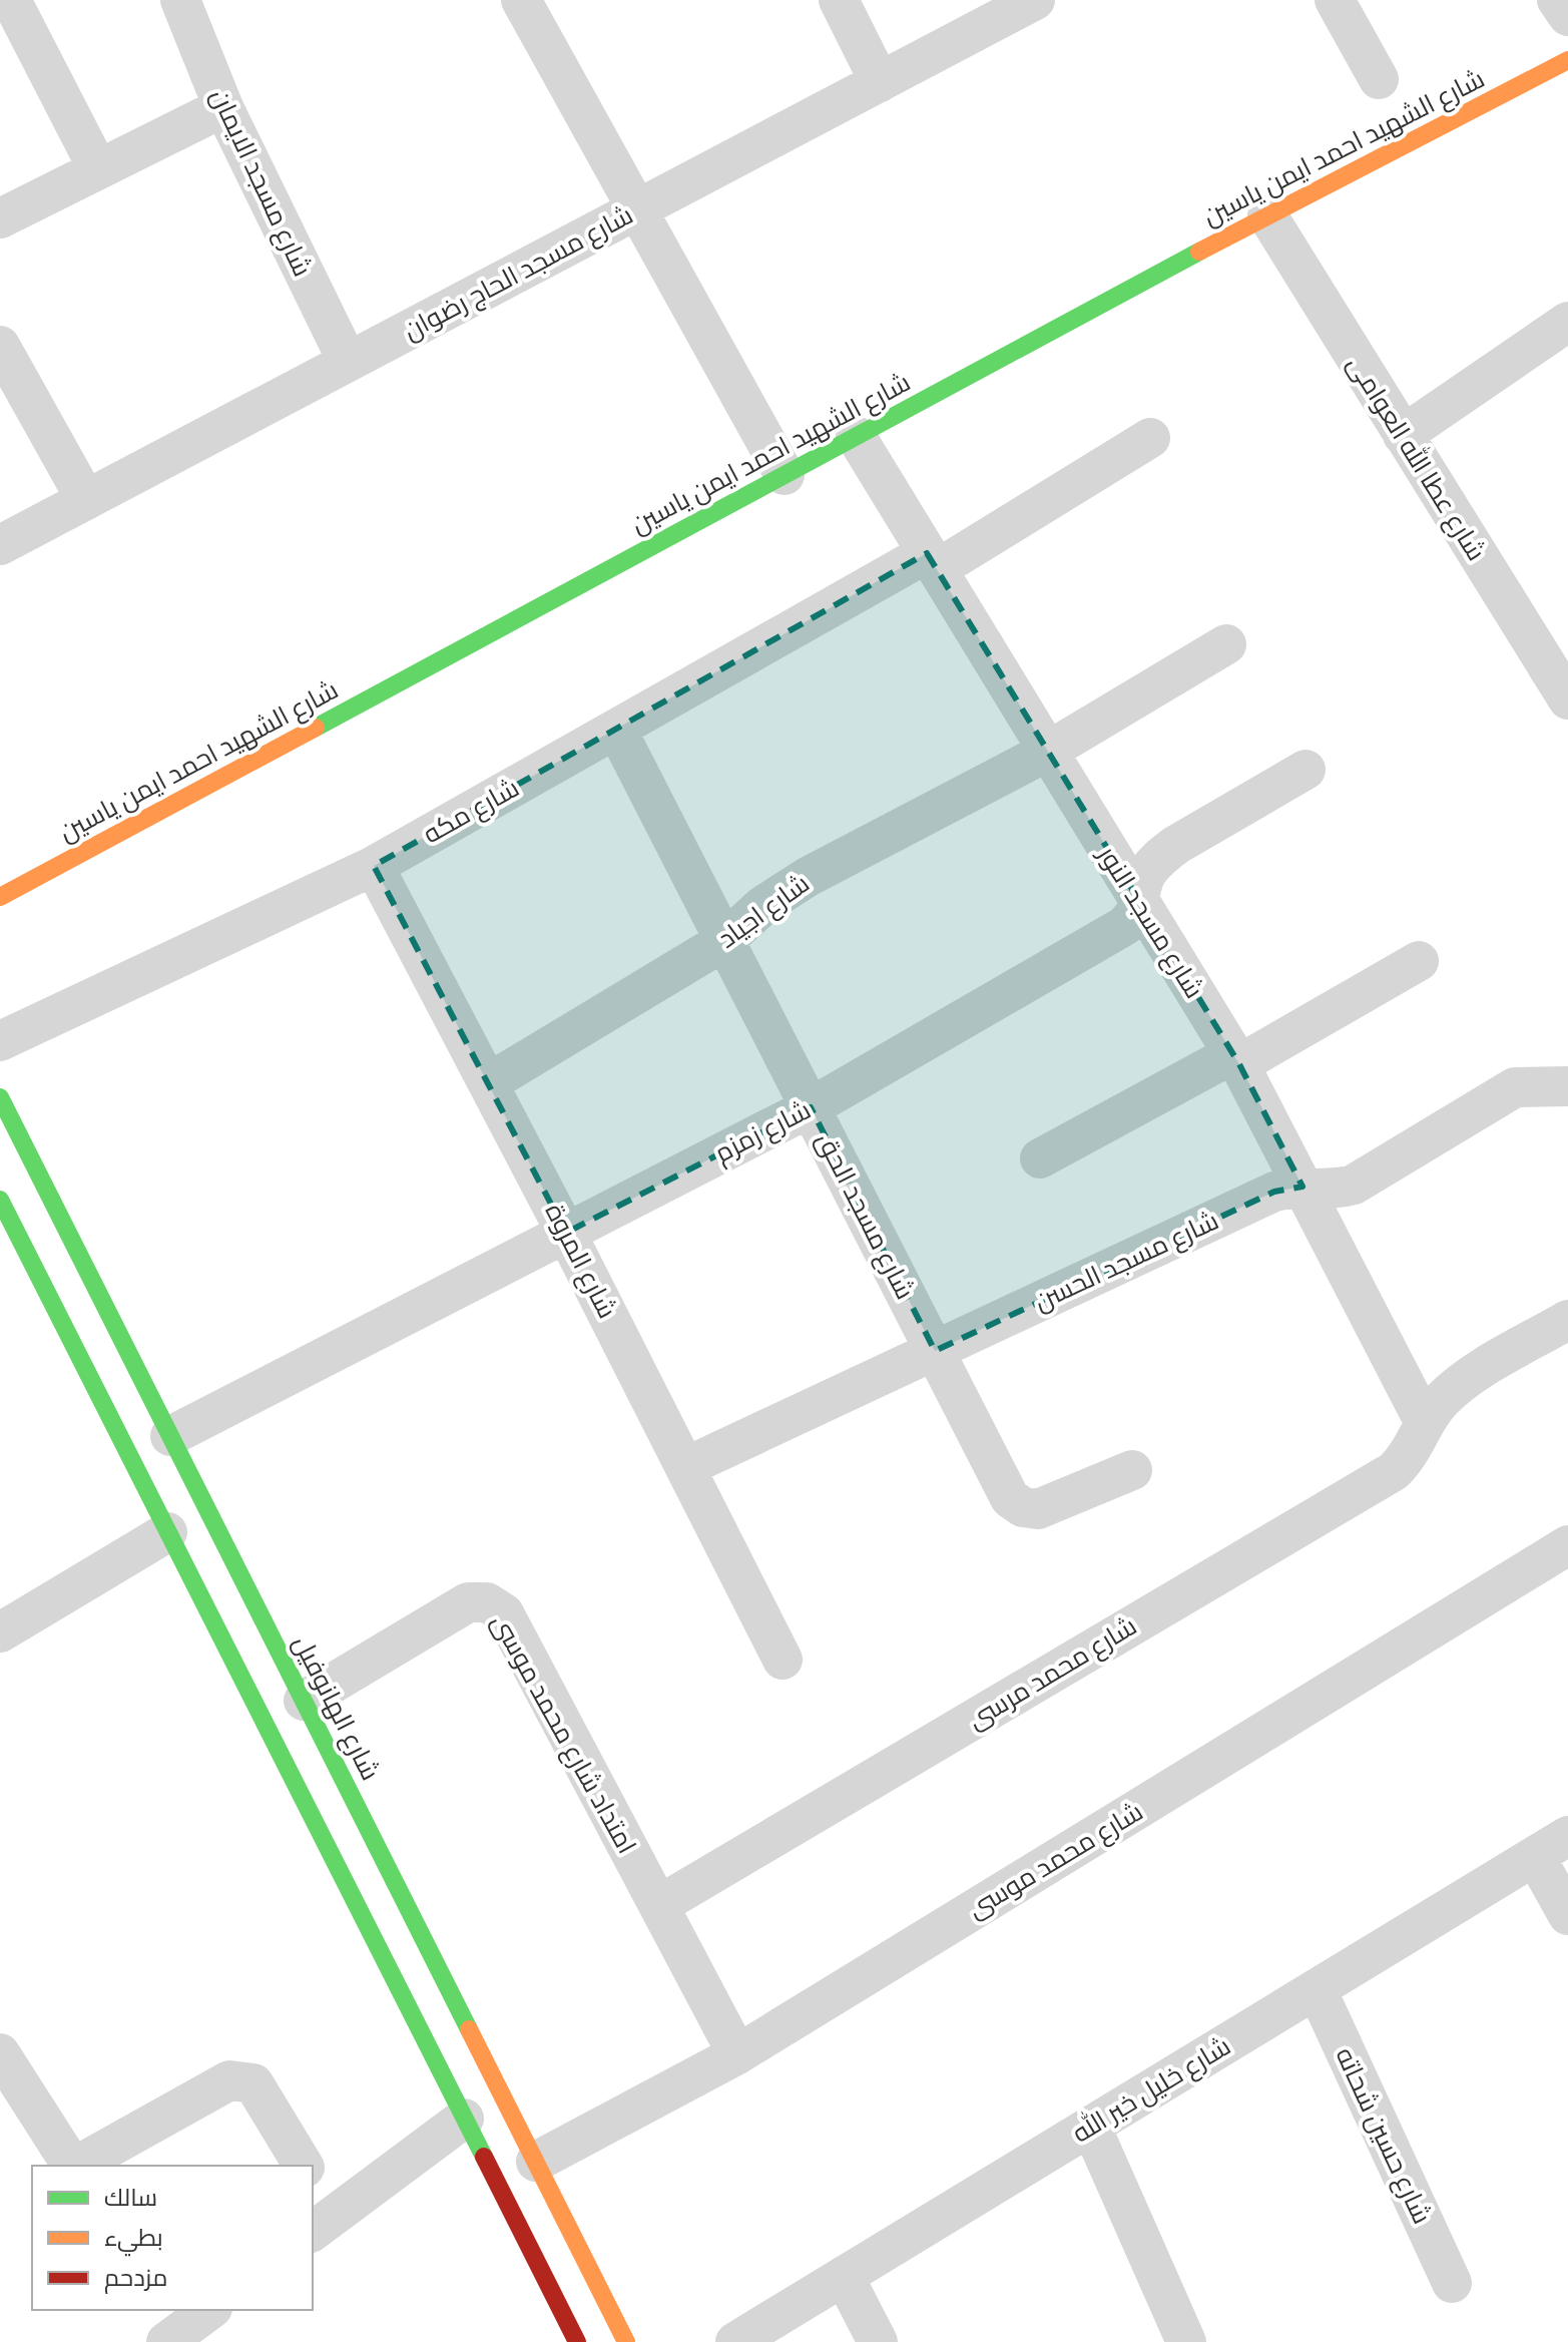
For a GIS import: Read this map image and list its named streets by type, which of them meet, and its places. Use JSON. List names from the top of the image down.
{
  "streets": {
    "street": [
      "شارع الشهيد احمد ايمن ياسين",
      "شارع مسجد الايمان",
      "شارع مسجد الحاج رضوان",
      "شارع عطا الله العوامى",
      "شارع مكه",
      "شارع اجياد",
      "شارع مسجد النور",
      "شارع زمزم",
      "شارع مسجد الحق",
      "شارع المروة",
      "شارع مسجد الحسن",
      "شارع محمد مرسى",
      "شارع الهانوفيل",
      "امتداد شارع محمد موسى",
      "شارع محمد موسى",
      "شارع خليل خير الله",
      "شارع حسين شحاته"
    ]
  },
  "crossings": [
    ["شارع الشهيد احمد ايمن ياسين", "شارع عطا الله العوامى"],
    ["شارع الشهيد احمد ايمن ياسين", "شارع مسجد النور"],
    ["شارع مسجد الايمان", "شارع مسجد الحاج رضوان"],
    ["شارع مكه", "شارع مسجد النور"],
    ["شارع مكه", "شارع مسجد الحق"],
    ["شارع مكه", "شارع المروة"],
    ["شارع اجياد", "شارع مسجد النور"],
    ["شارع اجياد", "شارع مسجد الحق"],
    ["شارع اجياد", "شارع المروة"],
    ["شارع مسجد النور", "شارع زمزم"],
    ["شارع مسجد النور", "شارع مسجد الحسن"],
    ["شارع مسجد النور", "شارع محمد مرسى"],
    ["شارع زمزم", "شارع مسجد الحق"],
    ["شارع زمزم", "شارع المروة"],
    ["شارع زمزم", "شارع الهانوفيل"],
    ["شارع مسجد الحق", "شارع مسجد الحسن"],
    ["شارع المروة", "شارع مسجد الحسن"],
    ["شارع محمد مرسى", "امتداد شارع محمد موسى"],
    ["شارع الهانوفيل", "امتداد شارع محمد موسى"],
    ["شارع الهانوفيل", "شارع محمد موسى"],
    ["امتداد شارع محمد موسى", "شارع محمد موسى"],
    ["شارع خليل خير الله", "شارع حسين شحاته"]
  ],
  "legend": ["سالك", "بطيء", "مزدحم"]
}
